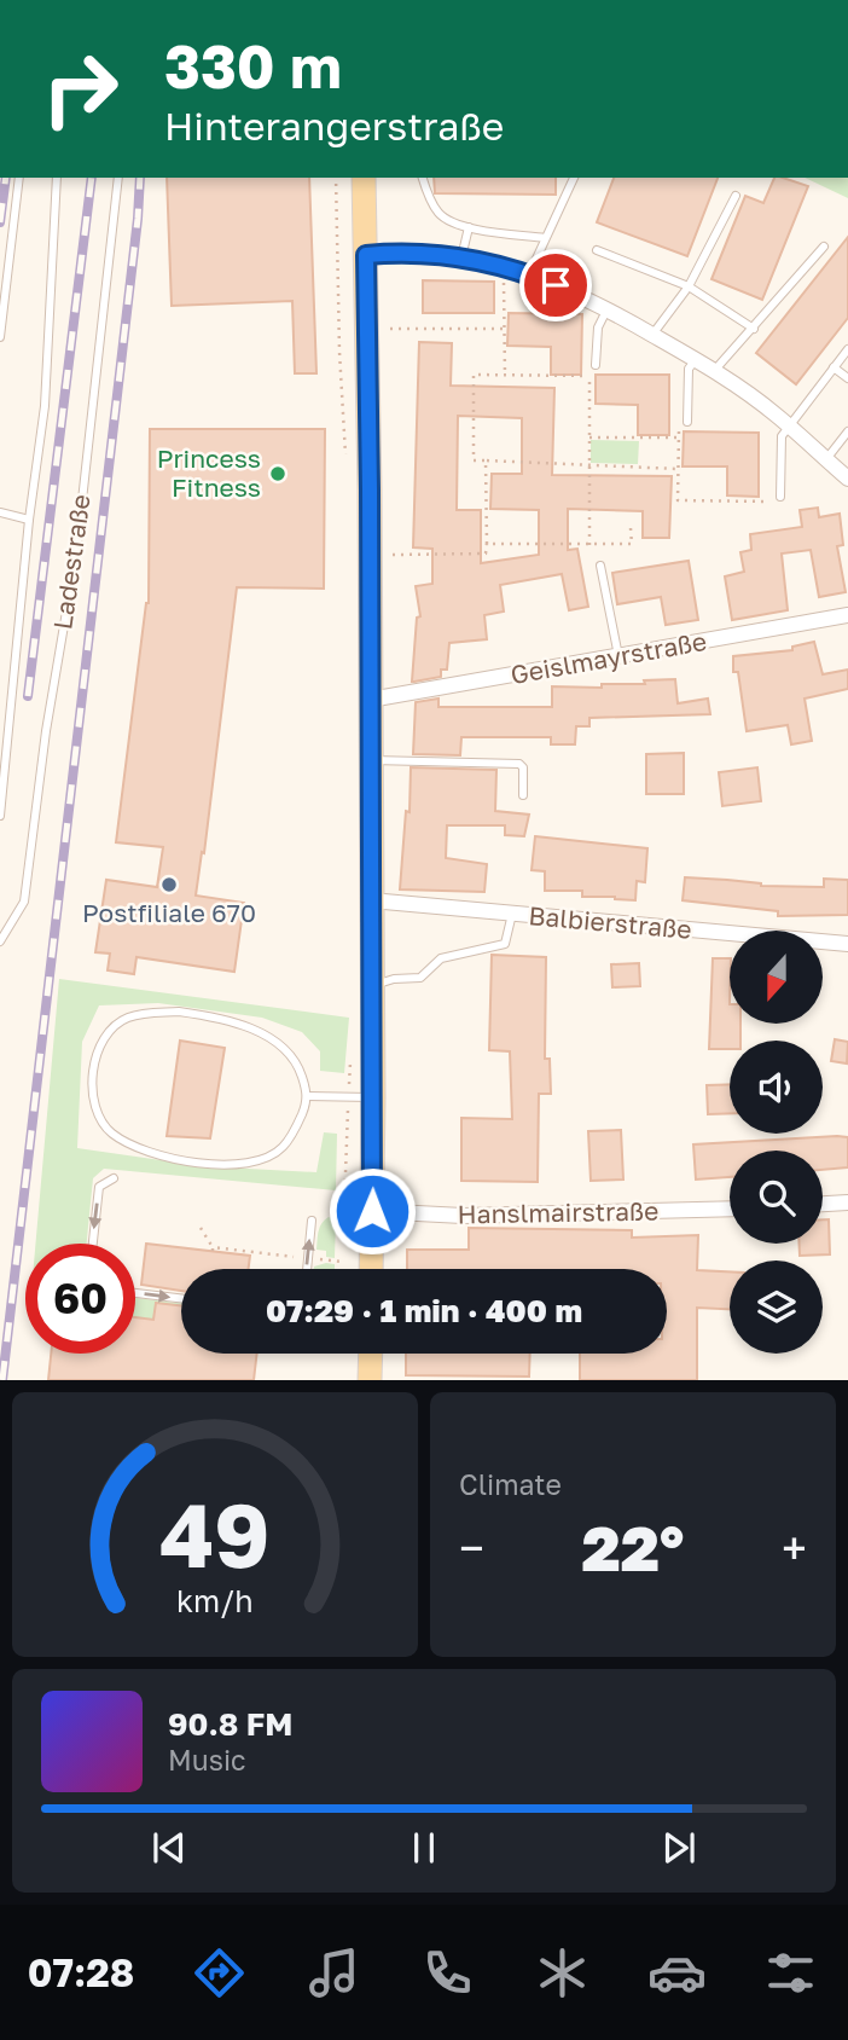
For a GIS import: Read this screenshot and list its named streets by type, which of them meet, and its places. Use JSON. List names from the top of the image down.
{
  "streets": {
    "street": ["Geislmayrstraße", "Balbierstraße", "Hanslmairstraße"],
    "lane": ["Ladestraße"]
  },
  "places": ["Princess Fitness", "Postfiliale 670"],
  "north": "bottom",
  "page": {
    "turn": ["330 m", "Hinterangerstraße"],
    "limit": "60",
    "trip": "07:29 · 1 min · 400 m",
    "tile": "Climate",
    "heat": ["−", "22°", "+"],
    "song": ["90.8 FM", "Music"],
    "tabs": "07:28",
    "gauge": ["49", "km/h"]
  }
}
